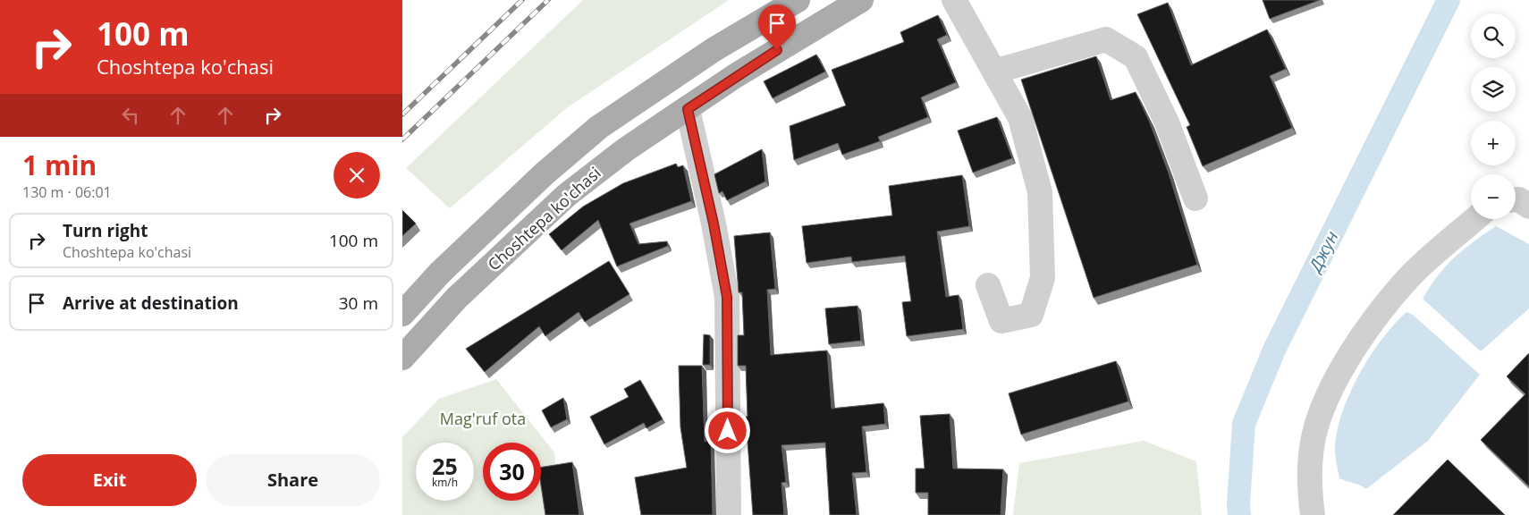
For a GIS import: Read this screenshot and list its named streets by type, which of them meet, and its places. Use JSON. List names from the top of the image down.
{
  "streets": {
    "main road": ["Choshtepa ko'chasi"]
  },
  "water": ["Джун"],
  "parks": ["Mag'ruf ota"],
  "page": {
    "turn": ["100 m", "Choshtepa ko'chasi"],
    "map_buttons": ["+", "−"],
    "heading": ["1 min", "130 m · 06:01"],
    "list": [
      {
        "name": "Turn right",
        "note": "Choshtepa ko'chasi",
        "value": "100 m"
      },
      {
        "name": "Arrive at destination",
        "value": "30 m"
      }
    ],
    "speed": "25 km/h",
    "limit": "30",
    "buttons": ["Exit", "Share"]
  }
}
